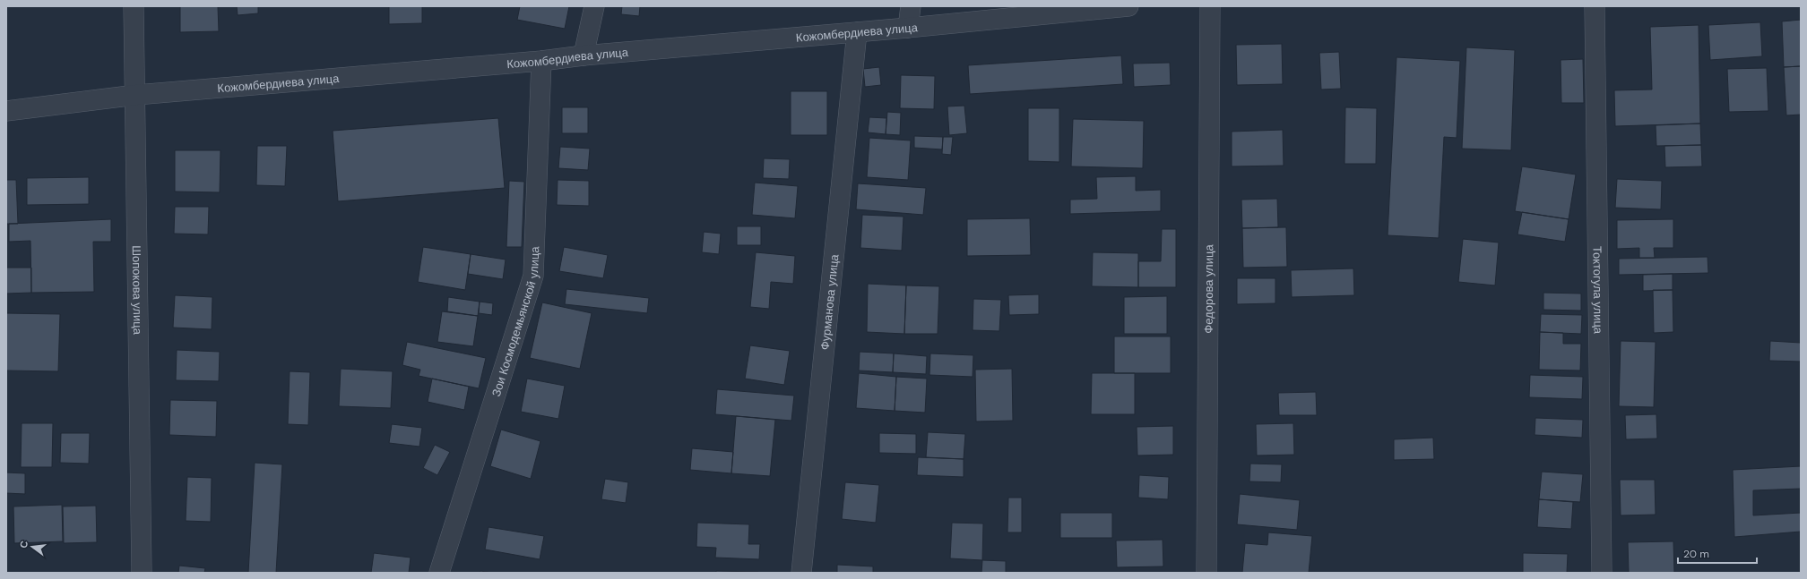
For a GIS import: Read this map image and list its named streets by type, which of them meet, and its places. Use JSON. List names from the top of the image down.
{
  "streets": {
    "street": [
      "Кожомбердиева улица",
      "Шопокова улица",
      "Федорова улица",
      "Токтогула улица",
      "Фурманова улица",
      "Зои Космодемьянской улица"
    ]
  },
  "crossings": [
    ["Кожомбердиева улица", "Шопокова улица"],
    ["Кожомбердиева улица", "Фурманова улица"],
    ["Кожомбердиева улица", "Зои Космодемьянской улица"]
  ],
  "scale_bar": "20 m",
  "north": "left"
}
